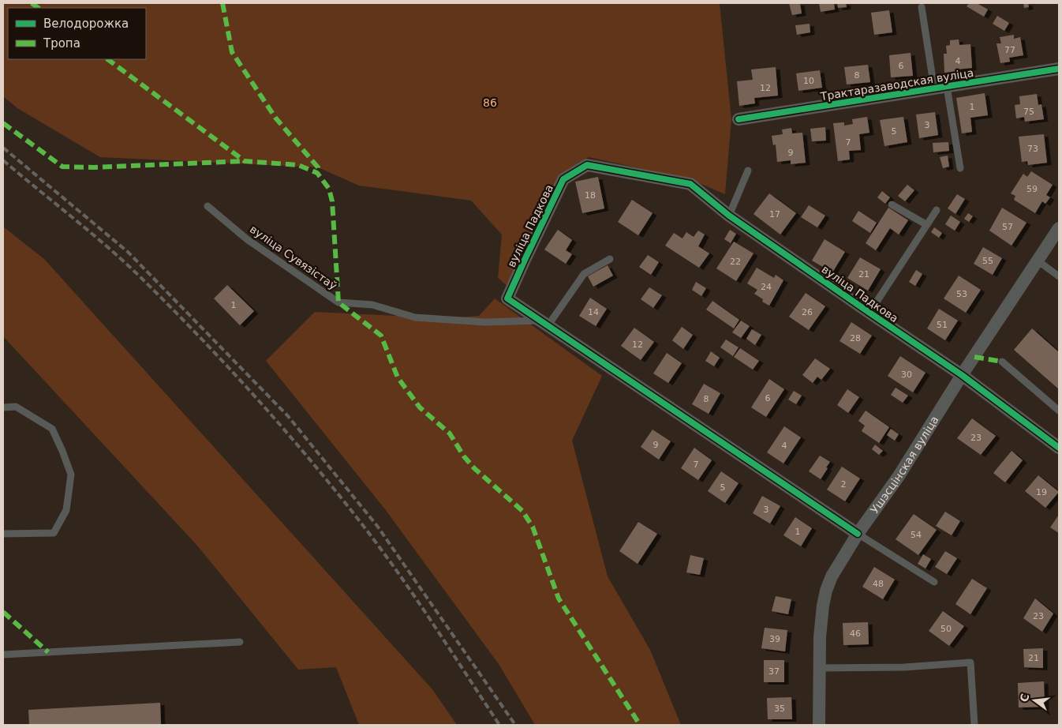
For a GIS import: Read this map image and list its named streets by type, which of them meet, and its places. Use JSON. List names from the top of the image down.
{
  "streets": {
    "street": ["Трактаразаводская вуліца", "вуліца Падкова", "Ушэсцінская вуліца"],
    "lane": ["вуліца Сувязістаў"]
  },
  "crossings": [
    ["вуліца Падкова", "вуліца Сувязістаў"],
    ["вуліца Падкова", "Ушэсцінская вуліца"]
  ],
  "parks": ["86"],
  "house_numbers": [
    "77",
    "4",
    "6",
    "8",
    "10",
    "12",
    "1",
    "75",
    "3",
    "5",
    "7",
    "73",
    "9",
    "59",
    "18",
    "17",
    "57",
    "55",
    "22",
    "21",
    "24",
    "53",
    "1",
    "14",
    "26",
    "51",
    "28",
    "12",
    "30",
    "6",
    "8",
    "23",
    "9",
    "4",
    "7",
    "2",
    "5",
    "19",
    "3",
    "1",
    "54",
    "48",
    "23",
    "50",
    "46",
    "39",
    "21",
    "37",
    "35"
  ],
  "legend": ["Велодорожка", "Тропа"],
  "north": "left"
}
